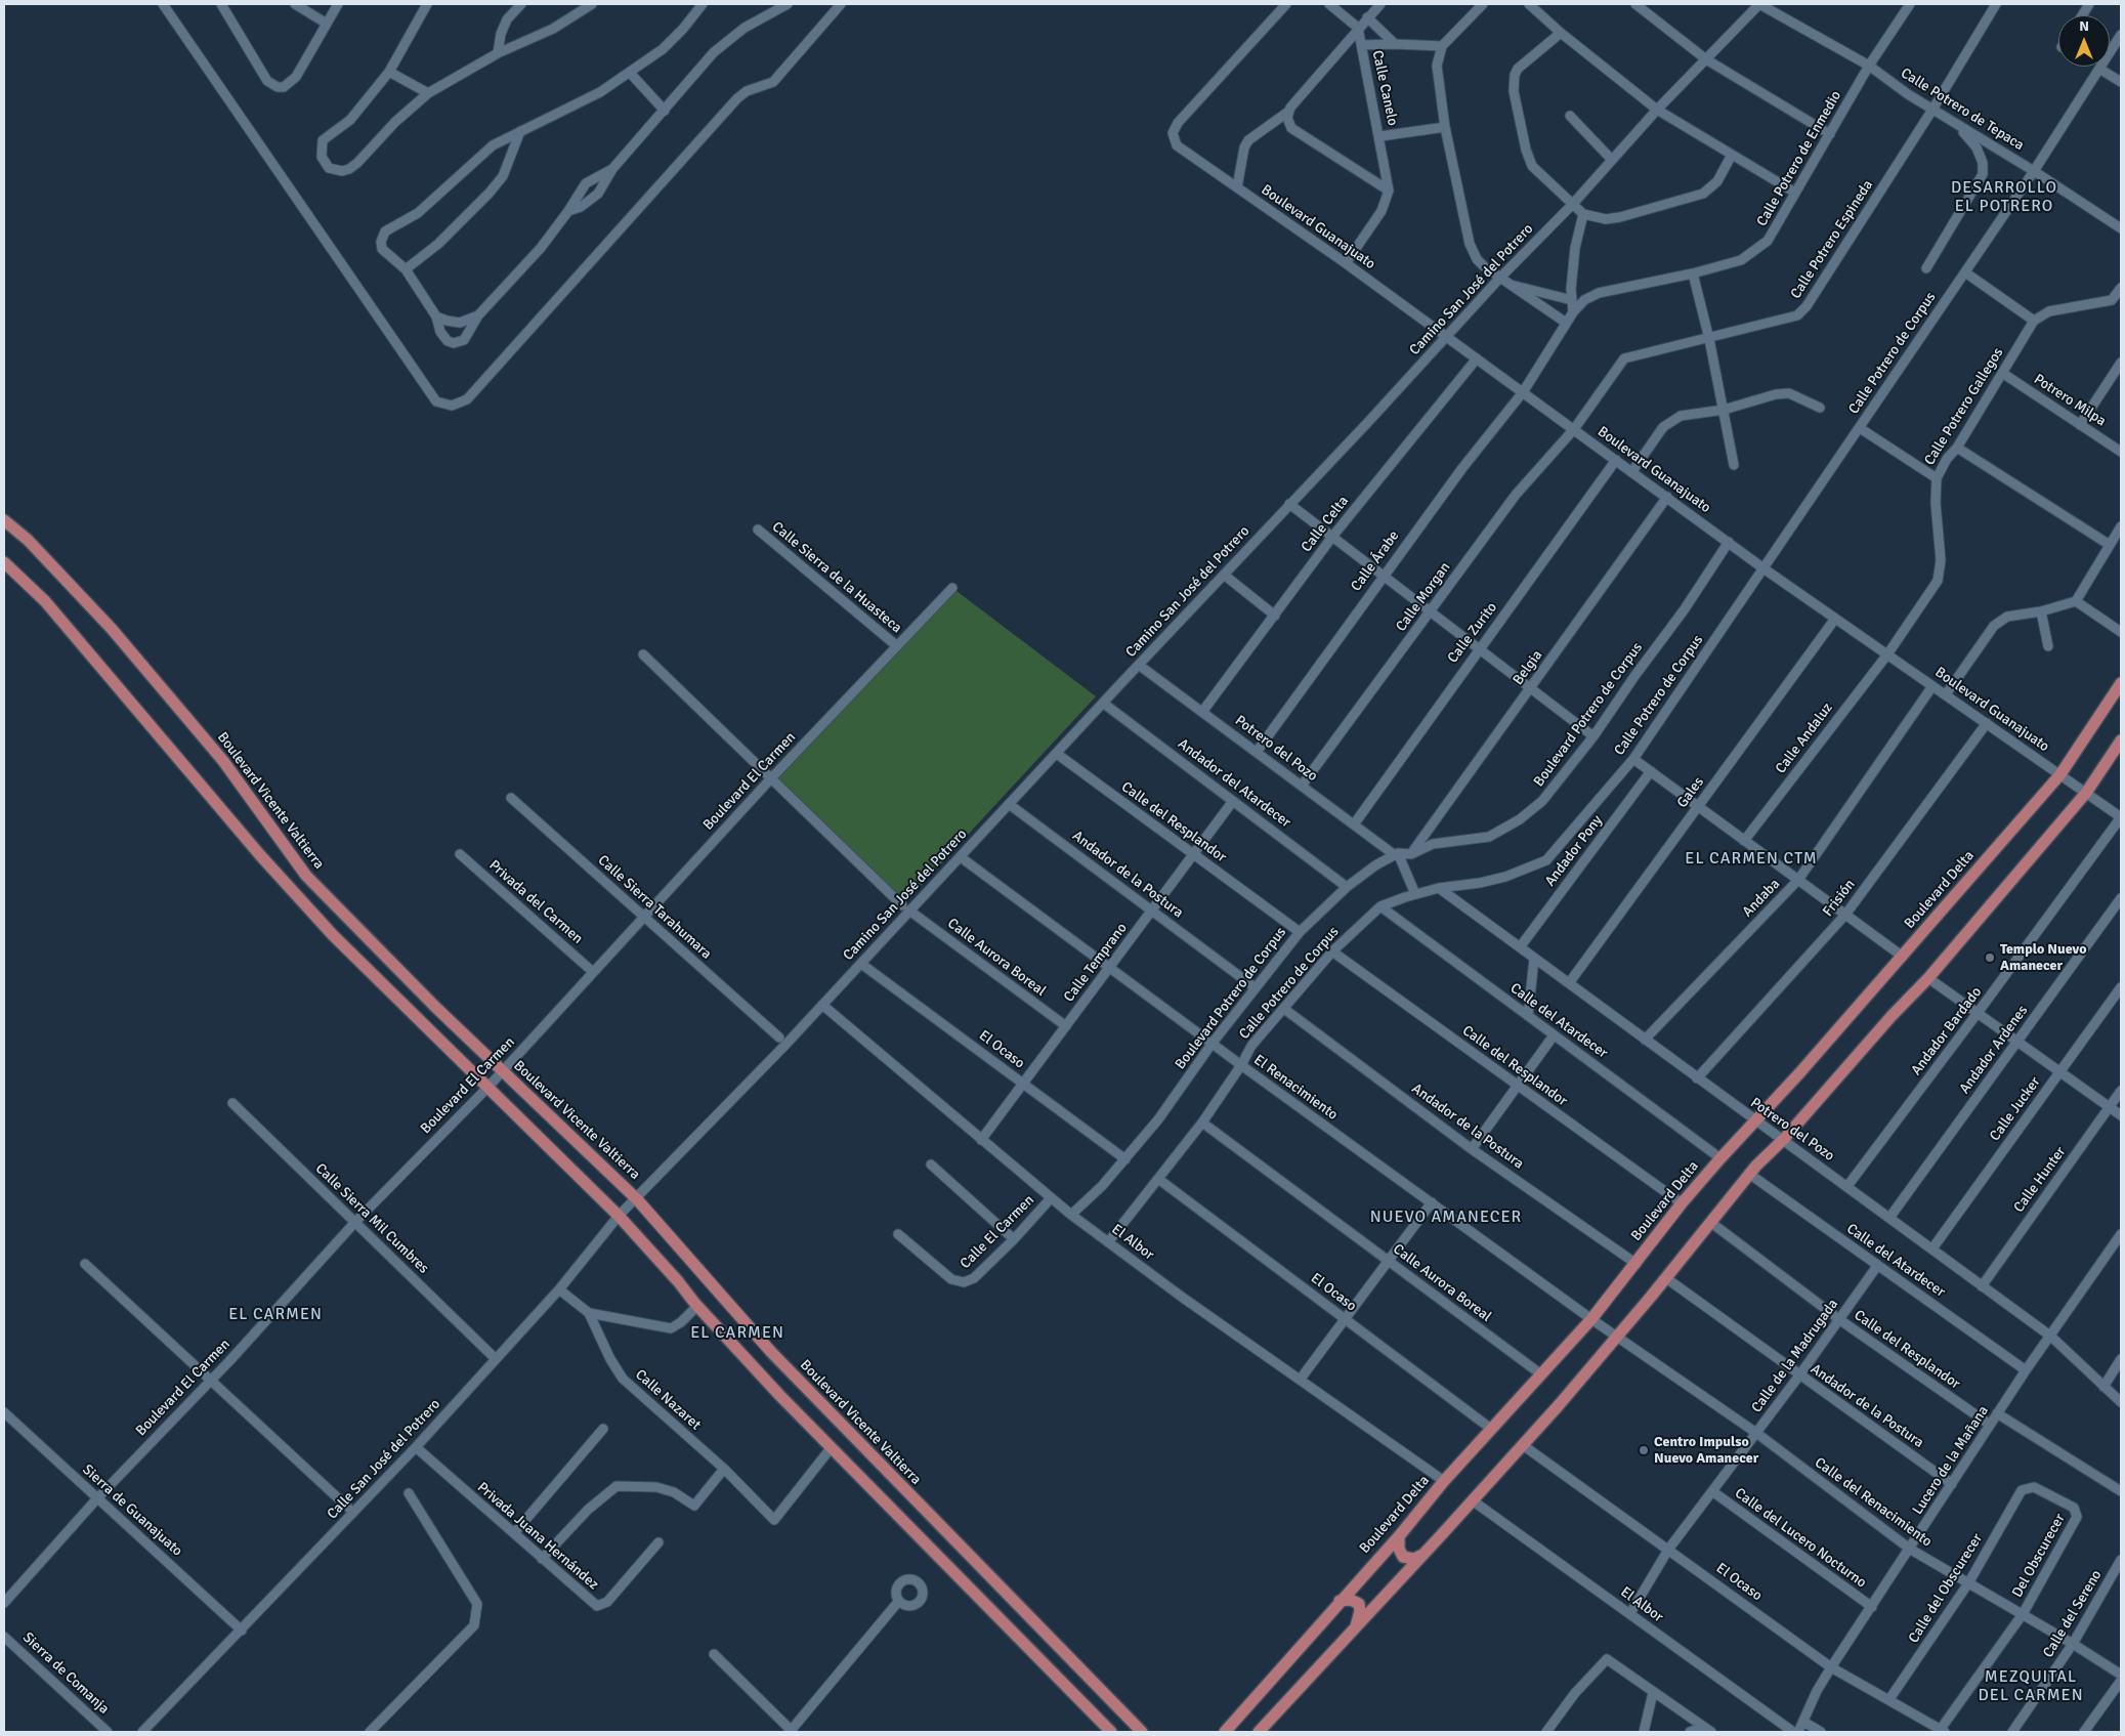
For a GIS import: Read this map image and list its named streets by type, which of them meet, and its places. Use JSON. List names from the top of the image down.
{
  "streets": {
    "main road": ["Boulevard Vicente Valtierra", "Boulevard Delta"],
    "street": [
      "Calle Canelo",
      "Calle Potrero de Tepaca",
      "Calle Potrero de Enmedio",
      "Boulevard Guanajuato",
      "Calle Potrero Espineda",
      "Camino San José del Potrero",
      "Calle Potrero de Corpus",
      "Potrero Milpa",
      "Calle Potrero Gallegos",
      "Calle Celta",
      "Calle Árabe",
      "Calle Sierra de la Huasteca",
      "Calle Morgan",
      "Calle Zurito",
      "Belgia",
      "Boulevard Potrero de Corpus",
      "Calle Andaluz",
      "Potrero del Pozo",
      "Boulevard El Carmen",
      "Andador del Atardecer",
      "Gales",
      "Calle del Resplandor",
      "Andador Pony",
      "Andador de la Postura",
      "Andaba",
      "Frisión",
      "Privada del Carmen",
      "Calle Sierra Tarahumara",
      "Calle Aurora Boreal",
      "Calle Temprano",
      "Calle del Atardecer",
      "Andador Bardado",
      "El Ocaso",
      "Andador Ardenes",
      "El Renacimiento",
      "Calle Jucker",
      "Calle Hunter",
      "Calle Sierra Mil Cumbres",
      "Calle El Carmen",
      "El Albor",
      "Calle de la Madrugada",
      "Calle Nazaret",
      "Calle San José del Potrero",
      "Lucero de la Mañana",
      "Calle del Renacimiento",
      "Sierra de Guanajuato",
      "Privada Juana Hernández",
      "Calle del Lucero Nocturno",
      "Del Obscurecer",
      "Calle del Obscurecer",
      "Calle del Sereno",
      "Sierra de Comanja"
    ]
  },
  "crossings": [
    ["Calle Potrero de Tepaca", "Calle Potrero de Enmedio"],
    ["Calle Potrero de Tepaca", "Calle Potrero Espineda"],
    ["Calle Potrero de Tepaca", "Camino San José del Potrero"],
    ["Calle Potrero de Tepaca", "Calle Potrero de Corpus"],
    ["Calle Potrero de Enmedio", "Boulevard Guanajuato"],
    ["Calle Potrero de Enmedio", "Calle Árabe"],
    ["Boulevard Guanajuato", "Calle Potrero Espineda"],
    ["Boulevard Guanajuato", "Camino San José del Potrero"],
    ["Boulevard Guanajuato", "Calle Potrero de Corpus"],
    ["Boulevard Guanajuato", "Calle Potrero Gallegos"],
    ["Boulevard Guanajuato", "Calle Celta"],
    ["Boulevard Guanajuato", "Calle Árabe"],
    ["Boulevard Guanajuato", "Calle Morgan"],
    ["Boulevard Guanajuato", "Calle Zurito"],
    ["Boulevard Guanajuato", "Belgia"],
    ["Boulevard Guanajuato", "Boulevard Potrero de Corpus"],
    ["Boulevard Guanajuato", "Calle Andaluz"],
    ["Boulevard Guanajuato", "Gales"],
    ["Boulevard Guanajuato", "Boulevard Delta"],
    ["Boulevard Guanajuato", "Andaba"],
    ["Boulevard Guanajuato", "Frisión"],
    ["Boulevard Guanajuato", "Andador Bardado"],
    ["Calle Potrero Espineda", "Calle Morgan"],
    ["Camino San José del Potrero", "Potrero del Pozo"],
    ["Camino San José del Potrero", "Andador del Atardecer"],
    ["Camino San José del Potrero", "Boulevard Vicente Valtierra"],
    ["Camino San José del Potrero", "Calle del Resplandor"],
    ["Camino San José del Potrero", "Andador de la Postura"],
    ["Camino San José del Potrero", "Calle Aurora Boreal"],
    ["Camino San José del Potrero", "El Ocaso"],
    ["Camino San José del Potrero", "El Renacimiento"],
    ["Camino San José del Potrero", "El Albor"],
    ["Camino San José del Potrero", "Calle San José del Potrero"],
    ["Calle Potrero de Corpus", "Potrero del Pozo"],
    ["Calle Potrero de Corpus", "Calle del Resplandor"],
    ["Calle Potrero de Corpus", "Andador de la Postura"],
    ["Calle Potrero de Corpus", "Calle Aurora Boreal"],
    ["Calle Potrero de Corpus", "Calle del Atardecer"],
    ["Calle Potrero de Corpus", "El Ocaso"],
    ["Calle Potrero de Corpus", "El Renacimiento"],
    ["Calle Potrero de Corpus", "El Albor"],
    ["Potrero Milpa", "Calle Potrero Gallegos"],
    ["Calle Potrero Gallegos", "Calle Andaluz"],
    ["Calle Celta", "Potrero del Pozo"],
    ["Calle Árabe", "Potrero del Pozo"],
    ["Calle Sierra de la Huasteca", "Boulevard El Carmen"],
    ["Calle Morgan", "Potrero del Pozo"],
    ["Calle Zurito", "Potrero del Pozo"],
    ["Belgia", "Boulevard Potrero de Corpus"],
    ["Boulevard Potrero de Corpus", "Potrero del Pozo"],
    ["Boulevard Potrero de Corpus", "Andador del Atardecer"],
    ["Boulevard Potrero de Corpus", "Calle del Resplandor"],
    ["Boulevard Potrero de Corpus", "Andador de la Postura"],
    ["Boulevard Potrero de Corpus", "El Ocaso"],
    ["Boulevard Potrero de Corpus", "El Renacimiento"],
    ["Boulevard Potrero de Corpus", "El Albor"],
    ["Potrero del Pozo", "Gales"],
    ["Potrero del Pozo", "Andador Pony"],
    ["Potrero del Pozo", "Boulevard Delta"],
    ["Potrero del Pozo", "Andaba"],
    ["Potrero del Pozo", "Frisión"],
    ["Potrero del Pozo", "Andador Bardado"],
    ["Potrero del Pozo", "Andador Ardenes"],
    ["Potrero del Pozo", "Calle Jucker"],
    ["Potrero del Pozo", "Calle Hunter"],
    ["Potrero del Pozo", "Lucero de la Mañana"],
    ["Boulevard El Carmen", "Boulevard Vicente Valtierra"],
    ["Boulevard El Carmen", "Privada del Carmen"],
    ["Boulevard El Carmen", "Calle Sierra Tarahumara"],
    ["Boulevard El Carmen", "Calle Aurora Boreal"],
    ["Boulevard El Carmen", "Calle Sierra Mil Cumbres"],
    ["Boulevard El Carmen", "Sierra de Guanajuato"],
    ["Andador del Atardecer", "Calle Temprano"],
    ["Boulevard Vicente Valtierra", "Calle San José del Potrero"],
    ["Calle del Resplandor", "Boulevard Delta"],
    ["Calle del Resplandor", "Calle Temprano"],
    ["Calle del Resplandor", "Calle de la Madrugada"],
    ["Calle del Resplandor", "Lucero de la Mañana"],
    ["Andador de la Postura", "Boulevard Delta"],
    ["Andador de la Postura", "Calle Temprano"],
    ["Andador de la Postura", "Calle de la Madrugada"],
    ["Andador de la Postura", "Lucero de la Mañana"],
    ["Boulevard Delta", "Calle Aurora Boreal"],
    ["Boulevard Delta", "Calle del Atardecer"],
    ["Boulevard Delta", "El Ocaso"],
    ["Boulevard Delta", "El Renacimiento"],
    ["Boulevard Delta", "El Albor"],
    ["Calle Aurora Boreal", "Calle Temprano"],
    ["Calle Temprano", "El Ocaso"],
    ["Calle Temprano", "El Renacimiento"],
    ["Calle Temprano", "El Albor"],
    ["Calle del Atardecer", "Calle de la Madrugada"],
    ["Calle del Atardecer", "Lucero de la Mañana"],
    ["El Ocaso", "Calle de la Madrugada"],
    ["El Ocaso", "Lucero de la Mañana"],
    ["El Ocaso", "Del Obscurecer"],
    ["El Ocaso", "Calle del Obscurecer"],
    ["El Renacimiento", "Calle del Renacimiento"],
    ["Calle El Carmen", "El Albor"],
    ["El Albor", "Calle de la Madrugada"],
    ["Calle de la Madrugada", "Calle del Renacimiento"],
    ["Calle de la Madrugada", "Calle del Lucero Nocturno"],
    ["Calle Nazaret", "Calle San José del Potrero"],
    ["Calle San José del Potrero", "Sierra de Guanajuato"],
    ["Calle San José del Potrero", "Privada Juana Hernández"],
    ["Lucero de la Mañana", "Calle del Renacimiento"],
    ["Lucero de la Mañana", "Calle del Lucero Nocturno"],
    ["Calle del Renacimiento", "Del Obscurecer"],
    ["Calle del Renacimiento", "Calle del Obscurecer"],
    ["Calle del Renacimiento", "Calle del Sereno"],
    ["Del Obscurecer", "Calle del Obscurecer"]
  ],
  "districts": [
    "DESARROLLO EL POTRERO",
    "EL CARMEN CTM",
    "NUEVO AMANECER",
    "EL CARMEN",
    "EL CARMEN",
    "MEZQUITAL DEL CARMEN"
  ],
  "places": ["Templo Nuevo Amanecer", "Centro Impulso Nuevo Amanecer"],
  "north": "top"
}
